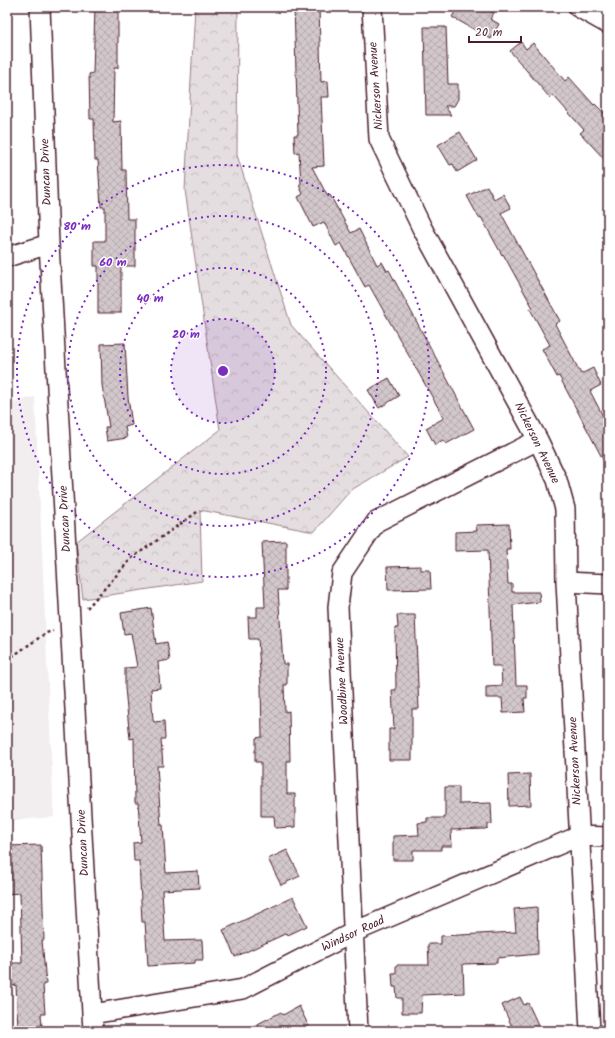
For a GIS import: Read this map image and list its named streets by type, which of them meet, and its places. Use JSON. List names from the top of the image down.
{
  "streets": {
    "street": [
      "Nickerson Avenue",
      "Duncan Drive",
      "Woodbine Avenue",
      "Windsor Road"
    ]
  },
  "crossings": [
    ["Nickerson Avenue", "Woodbine Avenue"],
    ["Nickerson Avenue", "Windsor Road"],
    ["Duncan Drive", "Windsor Road"],
    ["Woodbine Avenue", "Windsor Road"]
  ],
  "scale_bar": "20 m",
  "rings": [
    "80 m",
    "60 m",
    "40 m",
    "20 m"
  ]
}
